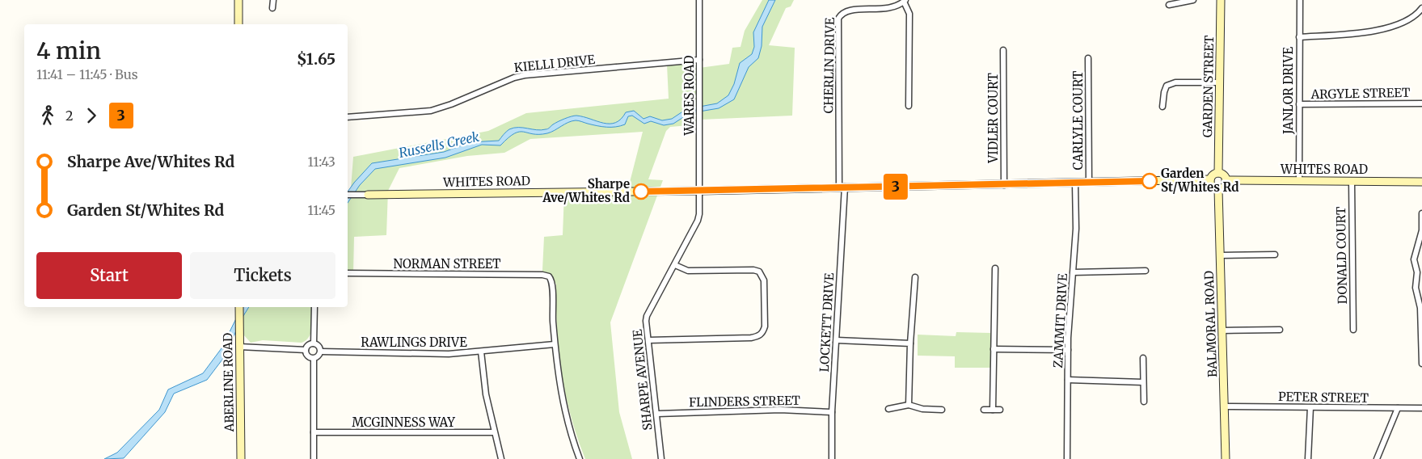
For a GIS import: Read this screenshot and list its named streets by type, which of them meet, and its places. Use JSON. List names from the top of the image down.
{
  "streets": {
    "street": [
      "KIELLI DRIVE",
      "CHERLIN DRIVE",
      "GARDEN STREET",
      "JANLOR DRIVE",
      "ARGYLE STREET",
      "WARES ROAD",
      "VIDLER COURT",
      "CARLYLE COURT",
      "WHITES ROAD",
      "DONALD COURT",
      "NORMAN STREET",
      "ZAMMIT DRIVE",
      "LOCKETT DRIVE",
      "BALMORAL ROAD",
      "RAWLINGS DRIVE",
      "SHARPE AVENUE",
      "ABERLINE ROAD",
      "PETER STREET",
      "FLINDERS STREET",
      "MCGINNESS WAY"
    ]
  },
  "crossings": [
    ["KIELLI DRIVE", "WARES ROAD"],
    ["CHERLIN DRIVE", "WHITES ROAD"],
    ["CHERLIN DRIVE", "LOCKETT DRIVE"],
    ["GARDEN STREET", "WHITES ROAD"],
    ["GARDEN STREET", "BALMORAL ROAD"],
    ["JANLOR DRIVE", "ARGYLE STREET"],
    ["JANLOR DRIVE", "WHITES ROAD"],
    ["WARES ROAD", "WHITES ROAD"],
    ["WARES ROAD", "SHARPE AVENUE"],
    ["VIDLER COURT", "WHITES ROAD"],
    ["CARLYLE COURT", "WHITES ROAD"],
    ["WHITES ROAD", "DONALD COURT"],
    ["WHITES ROAD", "ZAMMIT DRIVE"],
    ["WHITES ROAD", "LOCKETT DRIVE"],
    ["WHITES ROAD", "BALMORAL ROAD"],
    ["WHITES ROAD", "SHARPE AVENUE"],
    ["NORMAN STREET", "RAWLINGS DRIVE"],
    ["LOCKETT DRIVE", "FLINDERS STREET"],
    ["BALMORAL ROAD", "PETER STREET"],
    ["SHARPE AVENUE", "FLINDERS STREET"]
  ],
  "water": ["Russells Creek"],
  "places": ["Garden St/Whites Rd", "Sharpe Ave/Whites Rd"],
  "lines": ["bus line 3"],
  "page": {
    "on_map": "3",
    "heading": ["4 min", "11:41 – 11:45 · Bus", "$1.65"],
    "legs": ["2", "3"],
    "list": [
      {
        "name": "Sharpe Ave/Whites Rd",
        "value": "11:43"
      },
      {
        "name": "Garden St/Whites Rd",
        "value": "11:45"
      }
    ],
    "buttons": ["Start", "Tickets"]
  }
}
